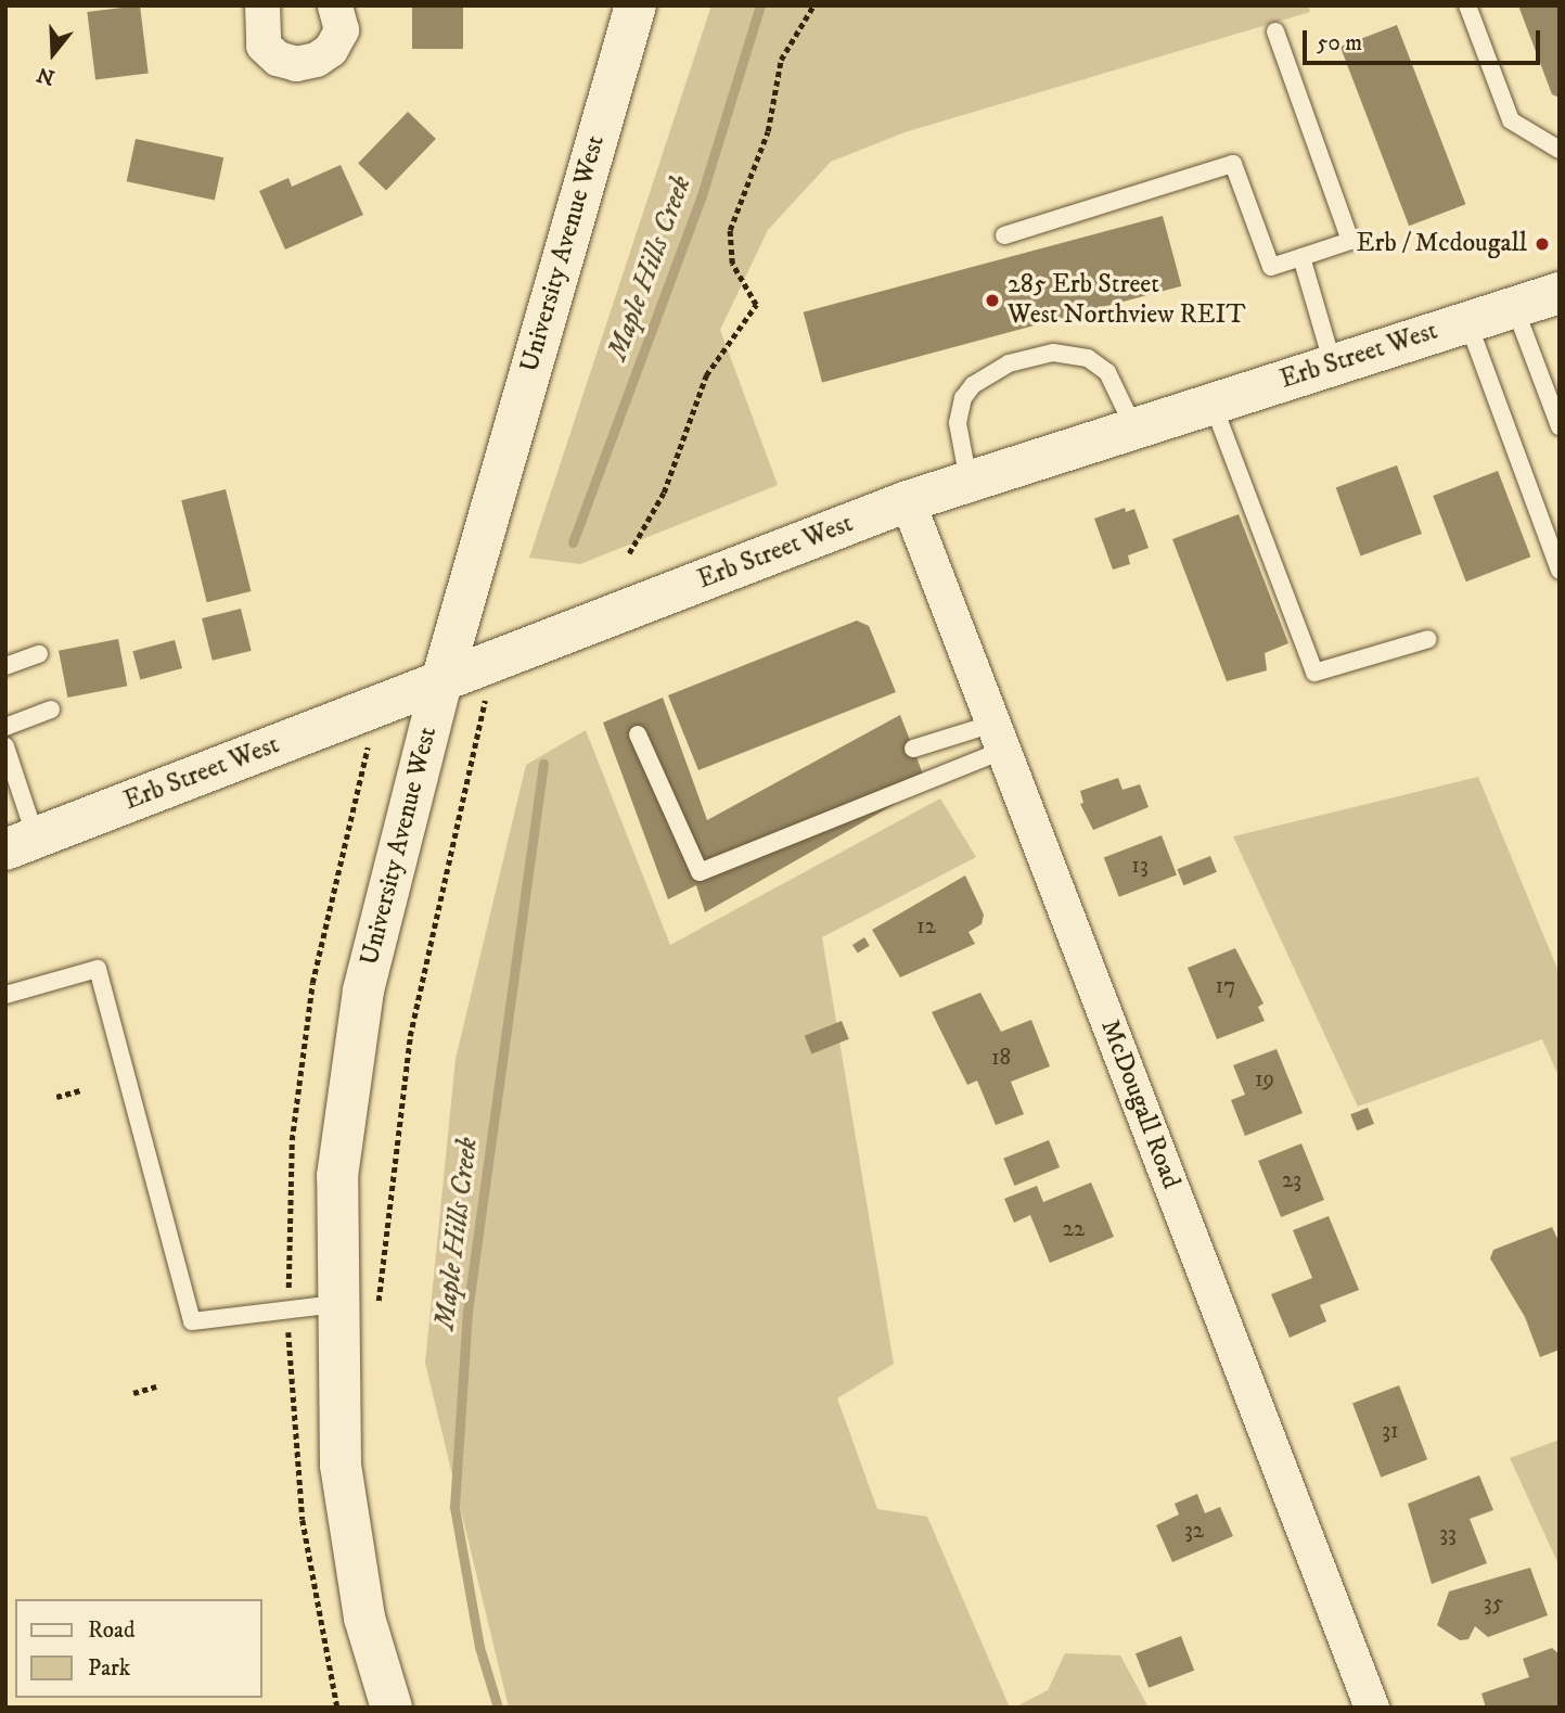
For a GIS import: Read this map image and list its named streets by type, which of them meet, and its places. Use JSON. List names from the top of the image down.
{
  "streets": {
    "main road": ["University Avenue West", "Erb Street West"],
    "street": ["McDougall Road"]
  },
  "crossings": [
    ["University Avenue West", "Erb Street West"],
    ["Erb Street West", "McDougall Road"]
  ],
  "water": ["Maple Hills Creek"],
  "places": ["Erb / Mcdougall", "285 Erb Street West Northview REIT"],
  "house_numbers": [
    "13",
    "12",
    "17",
    "18",
    "19",
    "23",
    "22",
    "31",
    "32",
    "33",
    "35"
  ],
  "legend": ["Road", "Park"],
  "scale_bar": "50 m",
  "north": "bottom"
}
